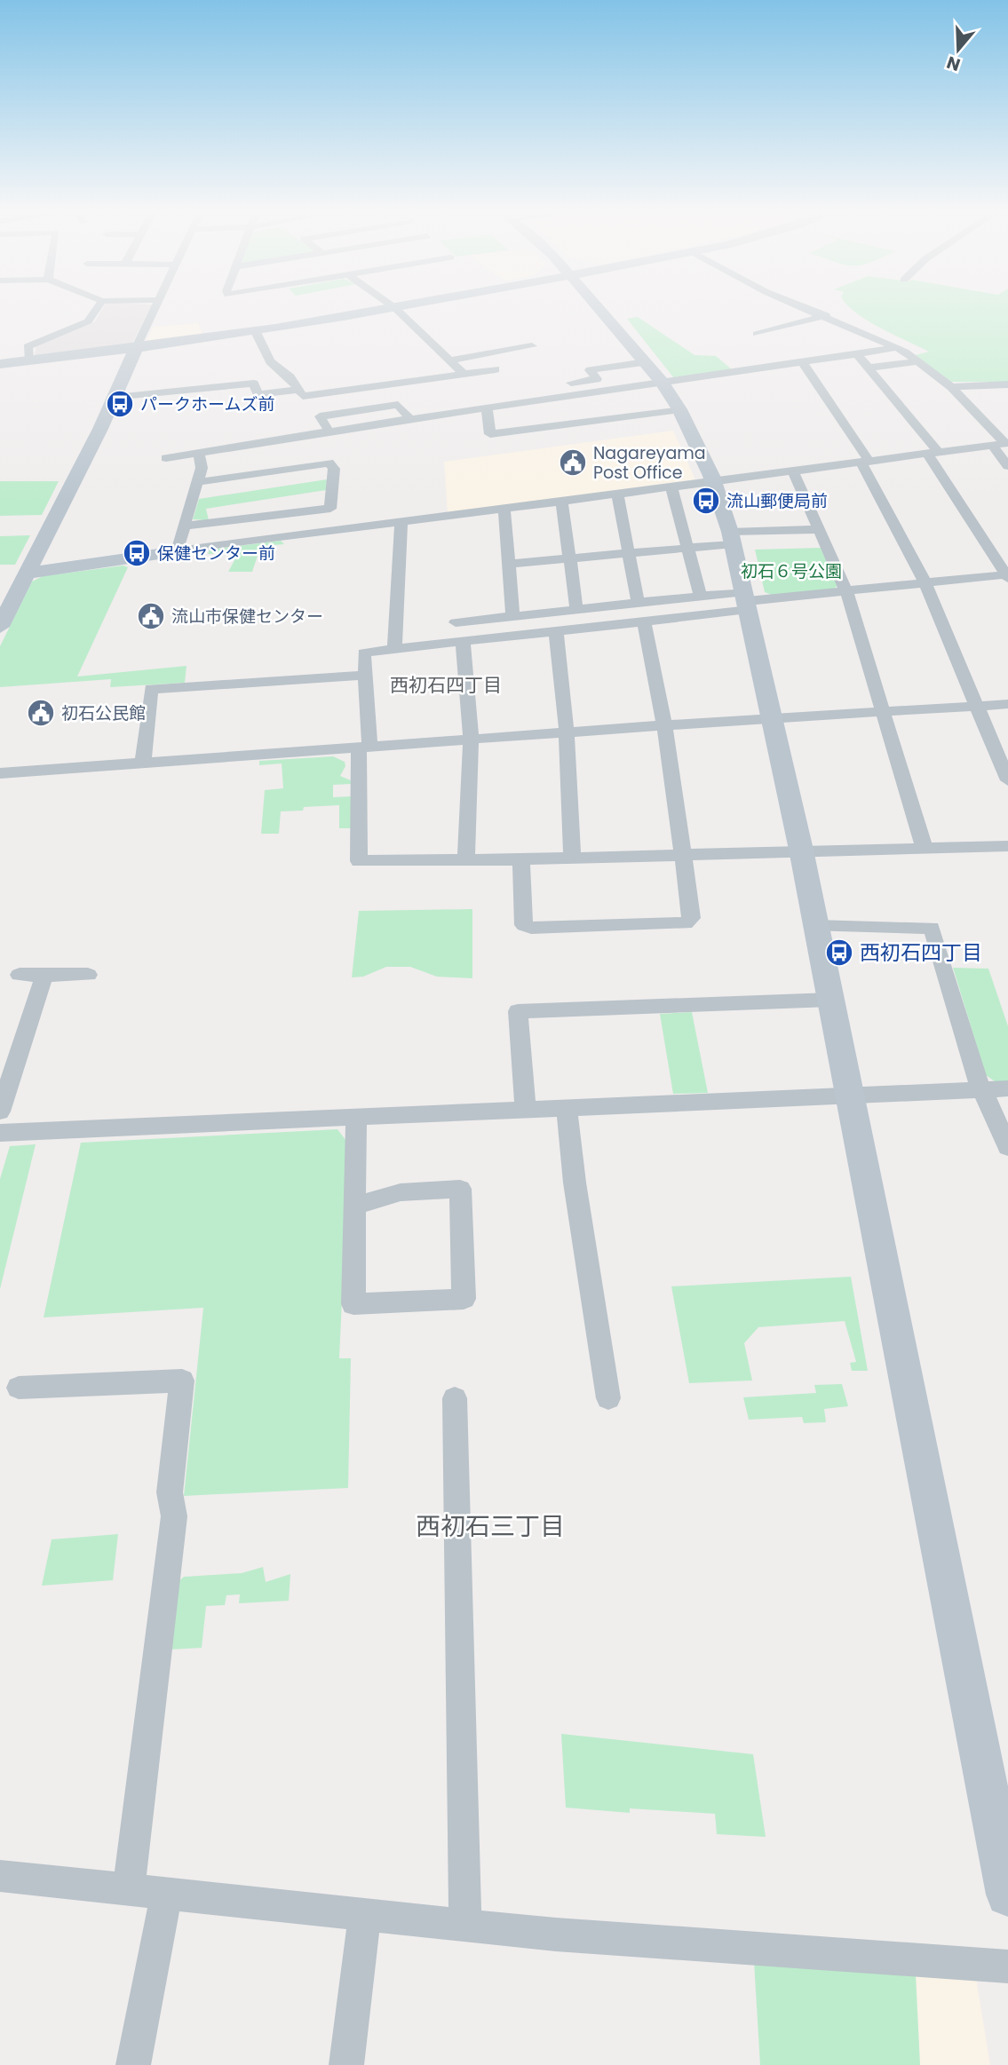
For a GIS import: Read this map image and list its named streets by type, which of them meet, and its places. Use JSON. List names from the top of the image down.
{
  "districts": ["西初石四丁目", "西初石三丁目"],
  "parks": ["初石６号公園"],
  "places": {
    "bus stop": [
      "パークホームズ前",
      "流山郵便局前",
      "保健センター前",
      "西初石四丁目"
    ],
    "public building": ["Nagareyama Post Office", "流山市保健センター", "初石公民館"]
  },
  "north": "bottom"
}
